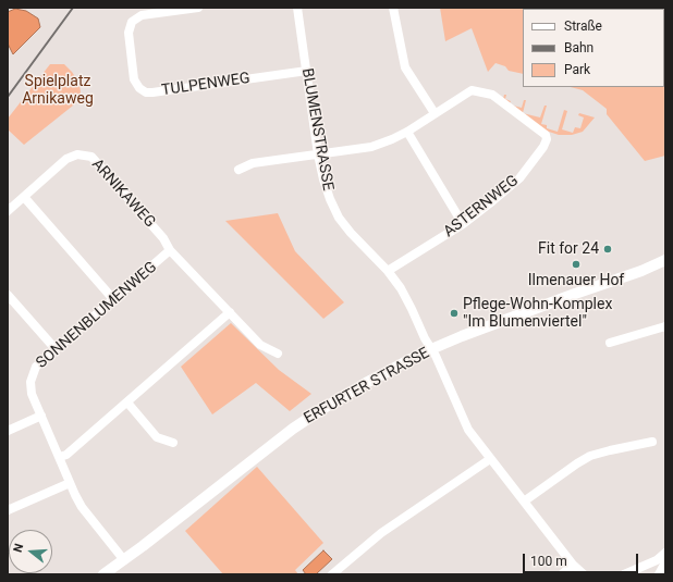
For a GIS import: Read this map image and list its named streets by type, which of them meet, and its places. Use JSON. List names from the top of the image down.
{
  "streets": {
    "main road": ["ERFURTER STRASSE"],
    "street": [
      "TULPENWEG",
      "BLUMENSTRASSE",
      "ARNIKAWEG",
      "ASTERNWEG",
      "SONNENBLUMENWEG"
    ]
  },
  "crossings": [
    ["TULPENWEG", "BLUMENSTRASSE"],
    ["BLUMENSTRASSE", "ASTERNWEG"],
    ["BLUMENSTRASSE", "ERFURTER STRASSE"],
    ["ARNIKAWEG", "SONNENBLUMENWEG"],
    ["SONNENBLUMENWEG", "ERFURTER STRASSE"]
  ],
  "parks": ["Spielplatz Arnikaweg"],
  "places": ["Fit for 24", "Ilmenauer Hof", "Pflege-Wohn-Komplex \"Im Blumenviertel\""],
  "legend": ["Straße", "Bahn", "Park"],
  "scale_bar": "100 m",
  "north": "left"
}
